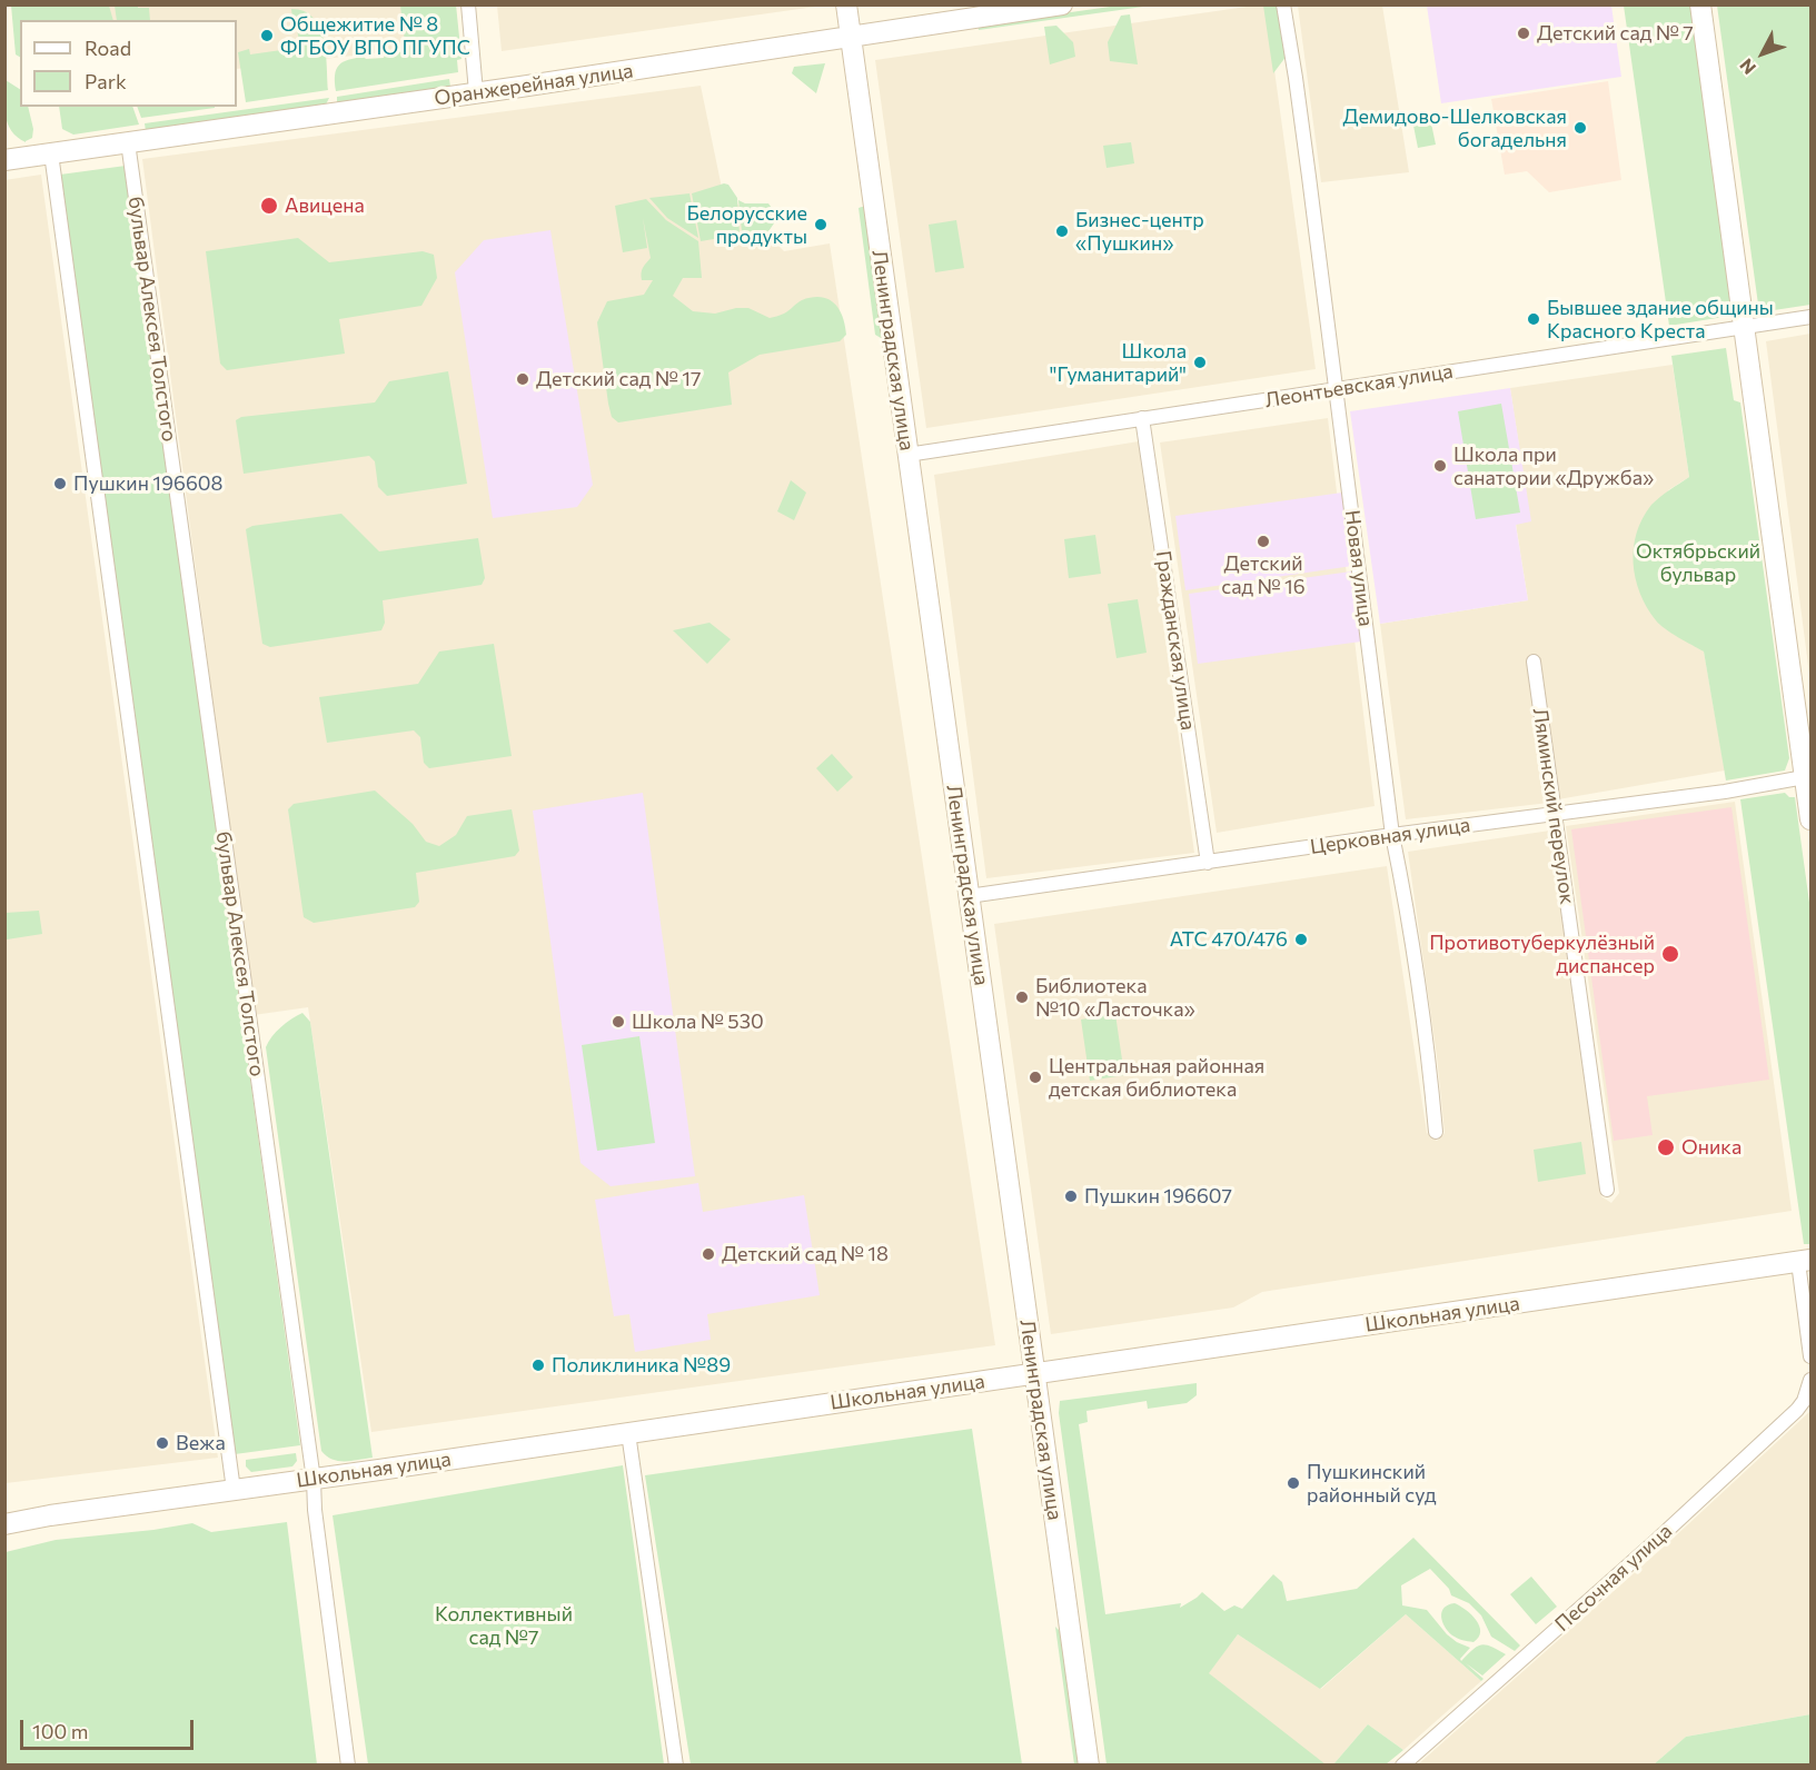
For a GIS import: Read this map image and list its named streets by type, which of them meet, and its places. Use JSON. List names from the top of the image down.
{
  "streets": {
    "street": [
      "Оранжерейная улица",
      "бульвар Алексея Толстого",
      "Ленинградская улица",
      "Леонтьевская улица",
      "Новая улица",
      "Гражданская улица",
      "Ляминский переулок",
      "Церковная улица",
      "Школьная улица",
      "Песочная улица"
    ]
  },
  "crossings": [
    ["Оранжерейная улица", "бульвар Алексея Толстого"],
    ["Оранжерейная улица", "Ленинградская улица"],
    ["бульвар Алексея Толстого", "Школьная улица"],
    ["Ленинградская улица", "Леонтьевская улица"],
    ["Ленинградская улица", "Церковная улица"],
    ["Ленинградская улица", "Школьная улица"],
    ["Леонтьевская улица", "Новая улица"],
    ["Леонтьевская улица", "Гражданская улица"],
    ["Новая улица", "Церковная улица"],
    ["Гражданская улица", "Церковная улица"],
    ["Ляминский переулок", "Церковная улица"]
  ],
  "parks": ["Октябрьский бульвар", "Коллективный сад №7"],
  "places": [
    "Детский сад № 7",
    "Общежитие № 8 ФГБОУ ВПО ПГУПС",
    "Демидово-Шелковская богадельня",
    "Авицена",
    "Белорусские продукты",
    "Бизнес-центр «Пушкин»",
    "Бывшее здание общины Красного Креста",
    "Школа \"Гуманитарий\"",
    "Детский сад № 17",
    "Школа при санатории «Дружба»",
    "Пушкин 196608",
    "Детский сад № 16",
    "АТС 470/476",
    "Противотуберкулёзный диспансер",
    "Библиотека №10 «Ласточка»",
    "Школа № 530",
    "Центральная районная детская библиотека",
    "Оника",
    "Пушкин 196607",
    "Детский сад № 18",
    "Поликлиника №89",
    "Вежа",
    "Пушкинский районный суд"
  ],
  "legend": ["Road", "Park"],
  "scale_bar": "100 m",
  "north": "bottom left"
}
